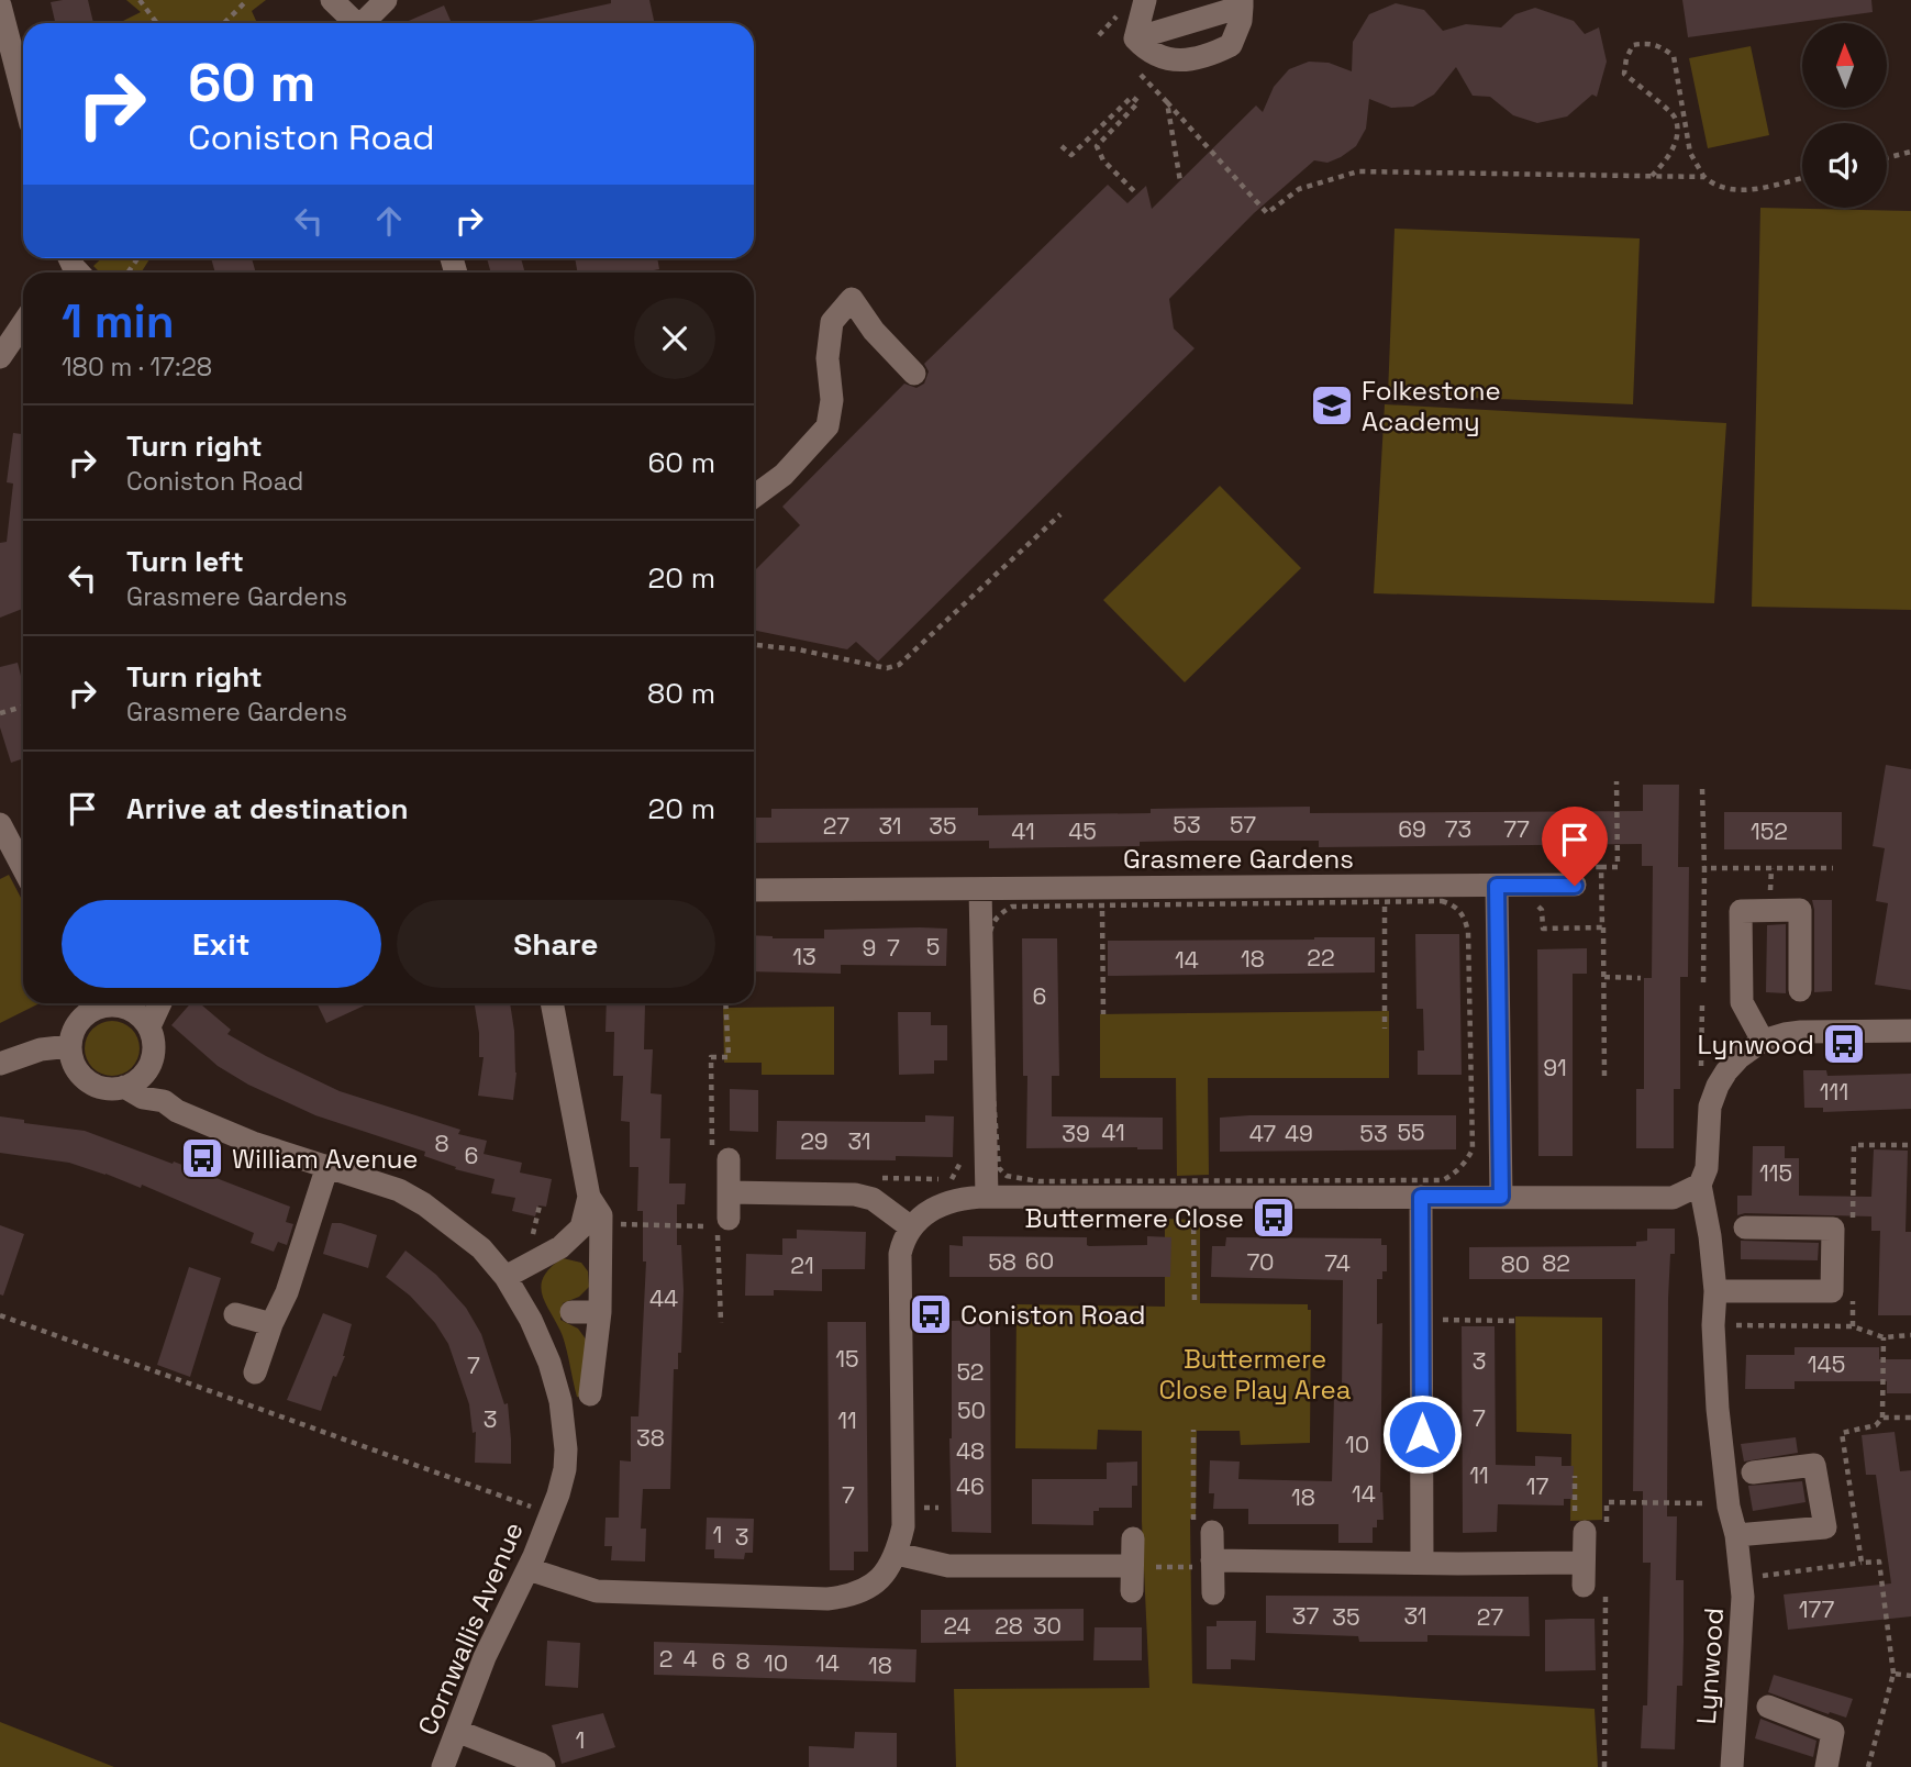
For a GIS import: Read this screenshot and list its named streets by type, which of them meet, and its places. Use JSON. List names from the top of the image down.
{
  "streets": {
    "street": ["Grasmere Gardens", "Cornwallis Avenue", "Lynwood"]
  },
  "parks": ["Buttermere Close Play Area"],
  "places": {
    "school or university": ["Folkestone Academy"],
    "bus stop": [
      "Lynwood",
      "William Avenue",
      "Buttermere Close",
      "Coniston Road"
    ]
  },
  "house_numbers": [
    "53",
    "57",
    "27",
    "31",
    "35",
    "69",
    "73",
    "77",
    "41",
    "45",
    "152",
    "5",
    "9",
    "7",
    "13",
    "22",
    "18",
    "14",
    "6",
    "91",
    "111",
    "41",
    "55",
    "39",
    "47",
    "49",
    "53",
    "29",
    "31",
    "8",
    "6",
    "115",
    "60",
    "58",
    "70",
    "74",
    "82",
    "80",
    "21",
    "44",
    "15",
    "3",
    "145",
    "7",
    "52",
    "50",
    "7",
    "3",
    "11",
    "38",
    "10",
    "48",
    "11",
    "46",
    "17",
    "14",
    "7",
    "18",
    "1",
    "3",
    "177",
    "37",
    "31",
    "35",
    "27",
    "24",
    "28",
    "30",
    "2",
    "4",
    "6",
    "8",
    "10",
    "14",
    "18",
    "1"
  ],
  "north": "top",
  "page": {
    "turn": ["60 m", "Coniston Road"],
    "heading": ["1 min", "180 m · 17:28"],
    "list": [
      {
        "name": "Turn right",
        "note": "Coniston Road",
        "value": "60 m"
      },
      {
        "name": "Turn left",
        "note": "Grasmere Gardens",
        "value": "20 m"
      },
      {
        "name": "Turn right",
        "note": "Grasmere Gardens",
        "value": "80 m"
      },
      {
        "name": "Arrive at destination",
        "value": "20 m"
      }
    ],
    "buttons": ["Exit", "Share"]
  }
}
